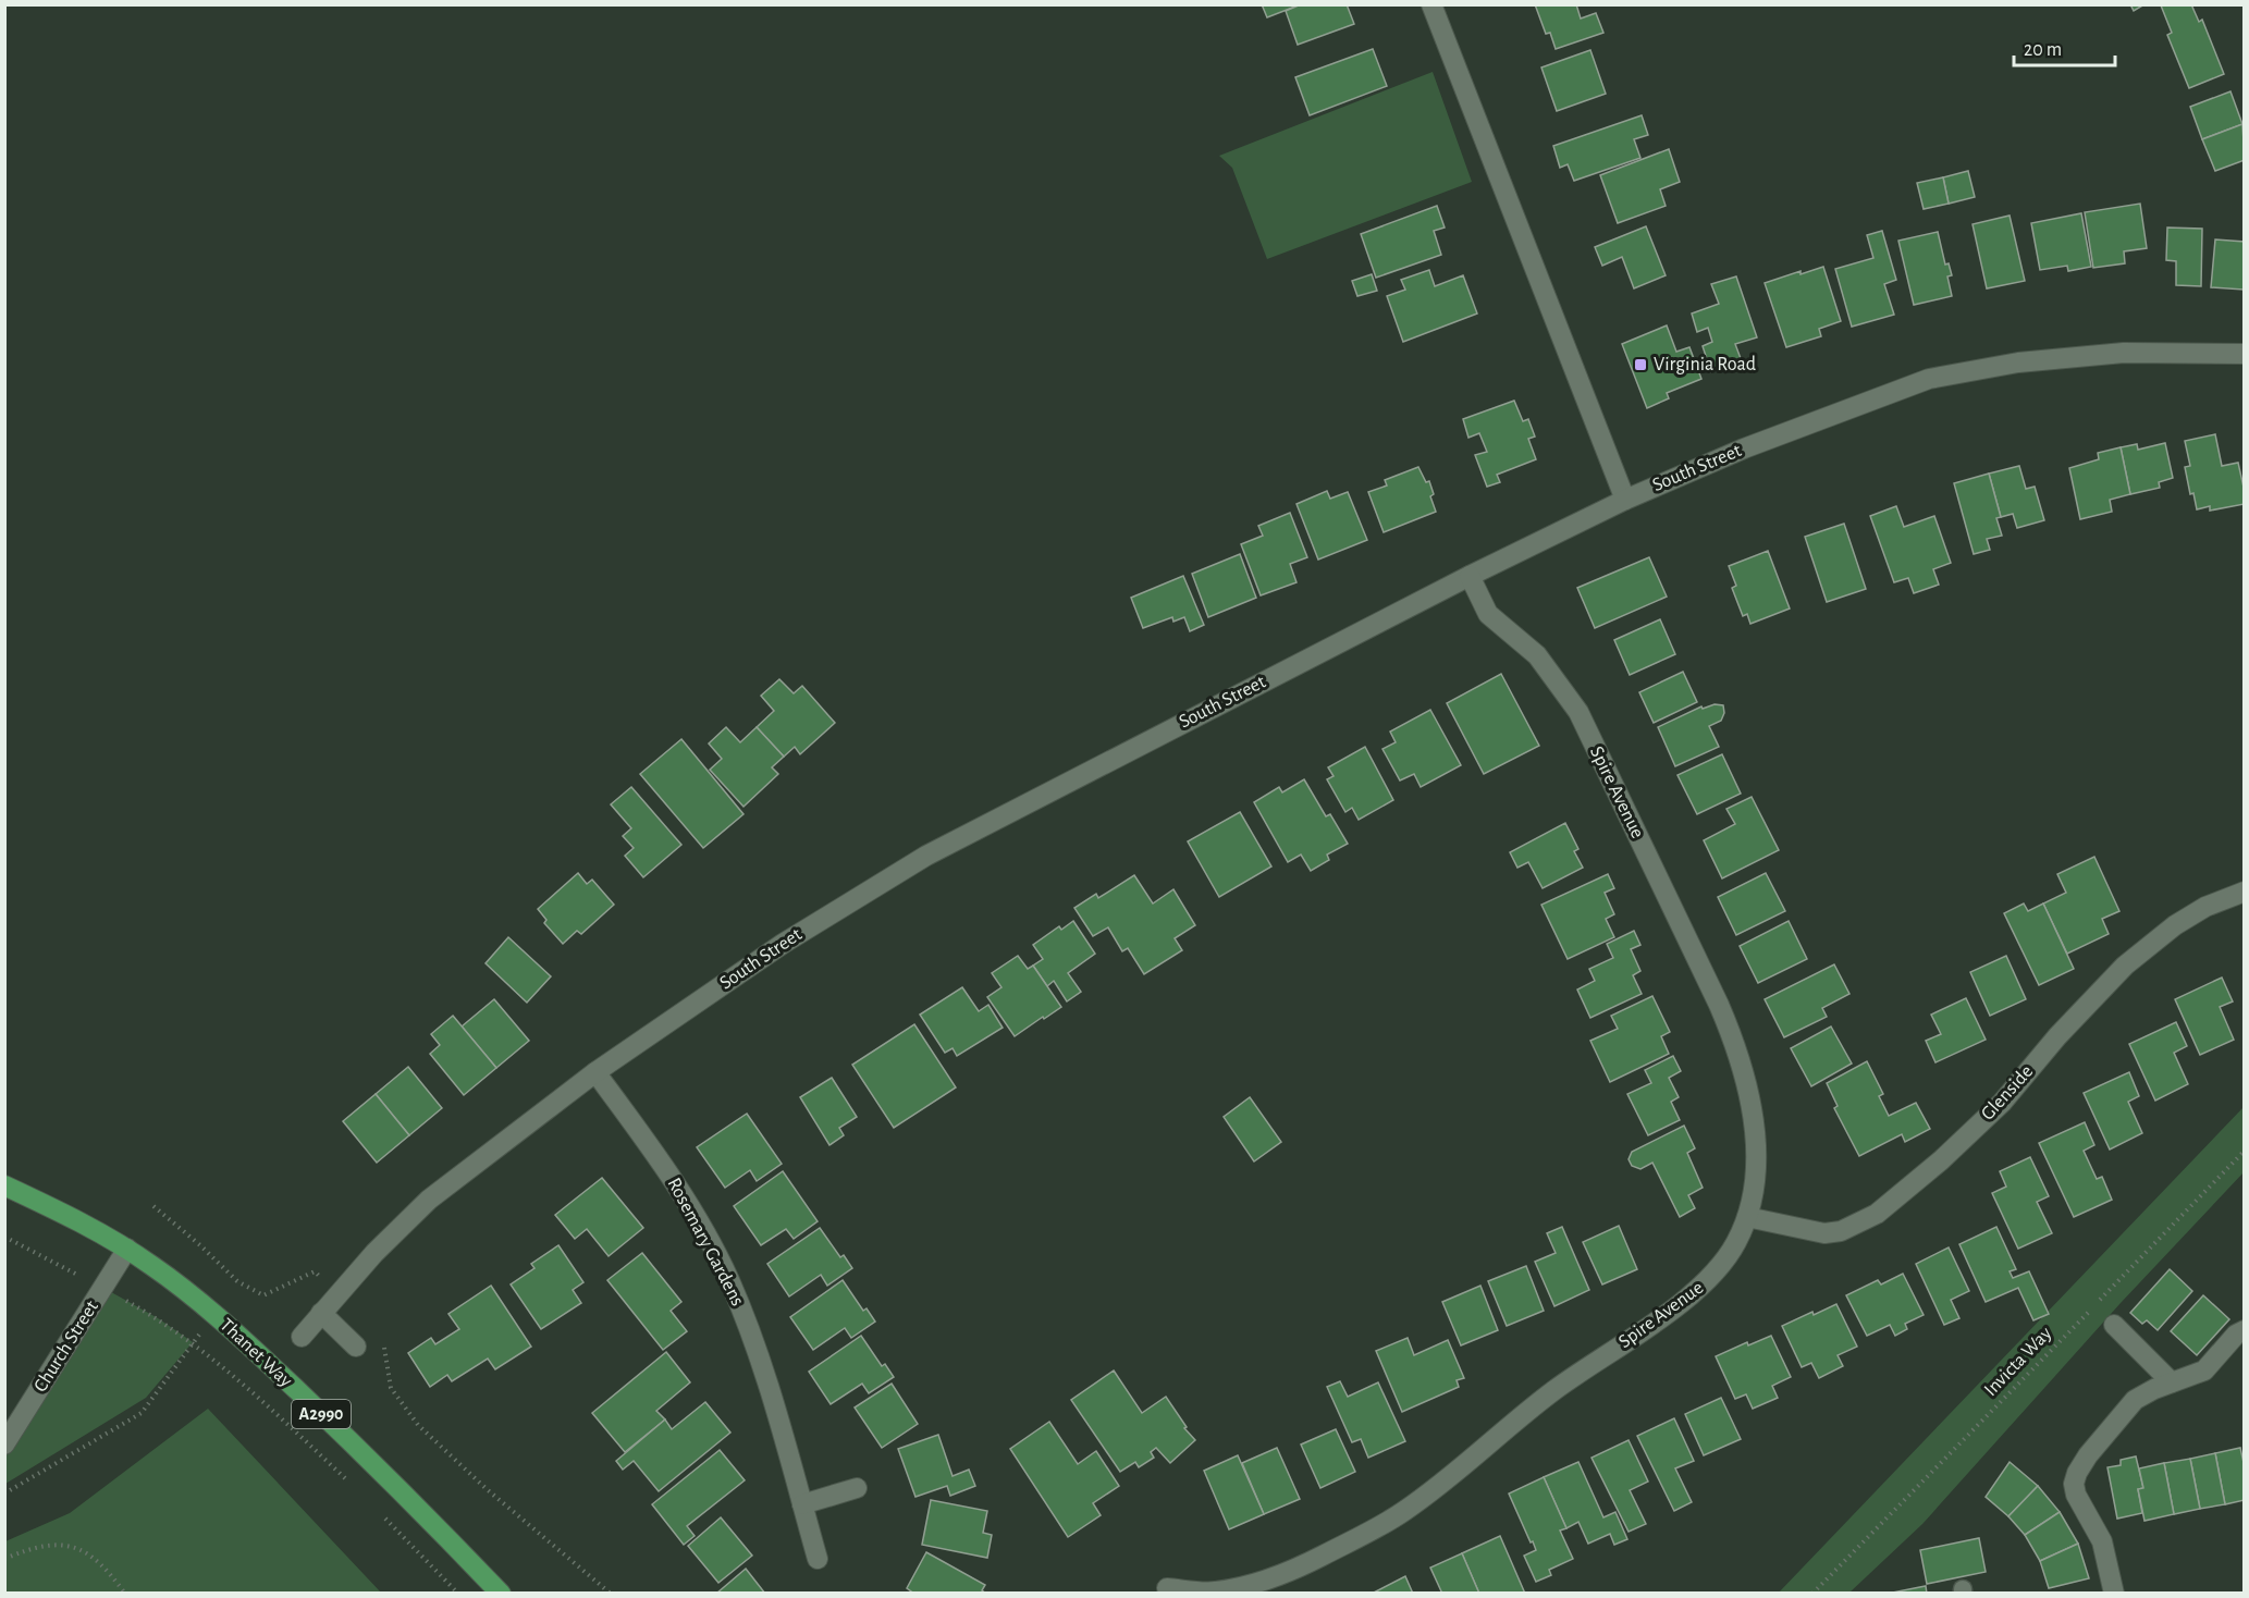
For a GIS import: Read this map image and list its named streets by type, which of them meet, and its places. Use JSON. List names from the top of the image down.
{
  "streets": {
    "main road": ["Thanet Way", "A2990"],
    "street": [
      "South Street",
      "Spire Avenue",
      "Glenside",
      "Rosemary Gardens",
      "Church Street"
    ],
    "path": ["Invicta Way"]
  },
  "crossings": [
    ["South Street", "Spire Avenue"],
    ["South Street", "Rosemary Gardens"],
    ["Spire Avenue", "Glenside"],
    ["Church Street", "Thanet Way"]
  ],
  "places": {
    "transit": ["Virginia Road"]
  },
  "scale_bar": "20 m"
}
